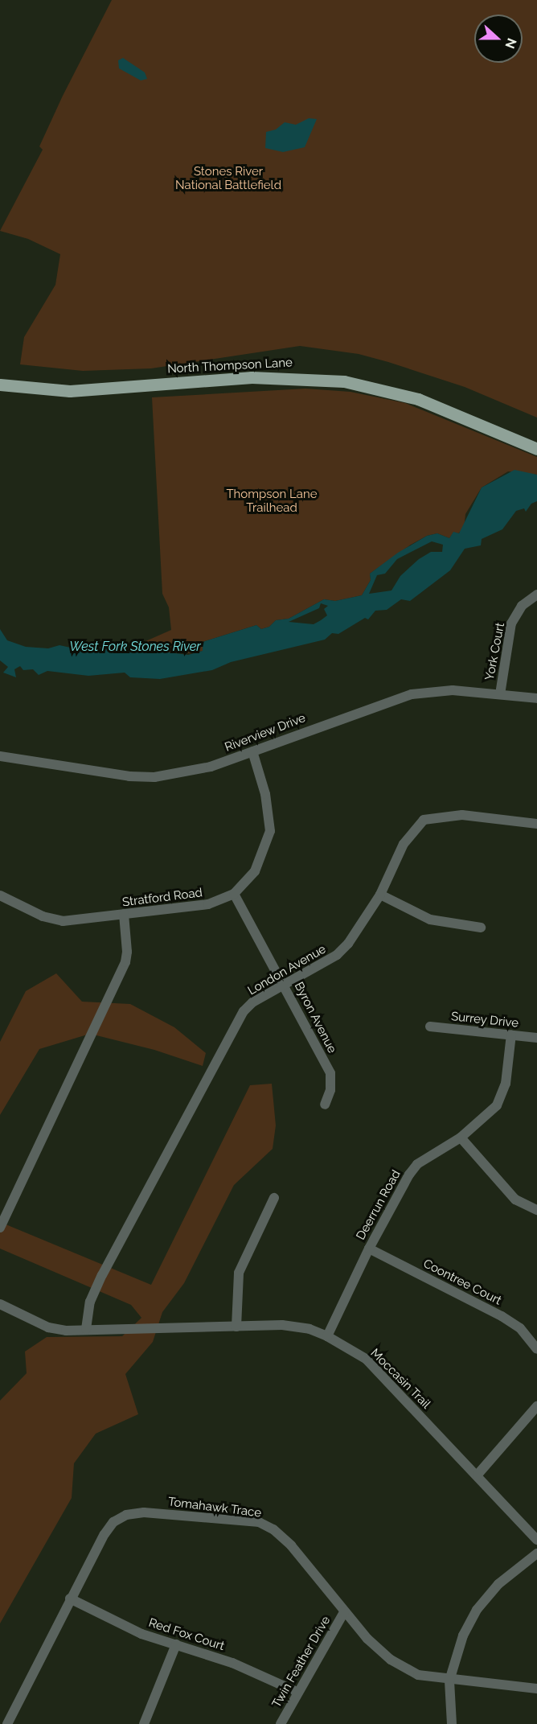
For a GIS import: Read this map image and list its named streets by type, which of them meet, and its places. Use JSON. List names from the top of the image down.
{
  "streets": {
    "main road": ["North Thompson Lane"],
    "street": [
      "York Court",
      "Riverview Drive",
      "Stratford Road",
      "London Avenue",
      "Byron Avenue",
      "Surrey Drive",
      "Deerrun Road",
      "Coontree Court",
      "Moccasin Trail",
      "Tomahawk Trace",
      "Red Fox Court",
      "Twin Feather Drive"
    ]
  },
  "crossings": [
    ["York Court", "Riverview Drive"],
    ["Riverview Drive", "Stratford Road"],
    ["Stratford Road", "Byron Avenue"],
    ["London Avenue", "Byron Avenue"],
    ["London Avenue", "Moccasin Trail"],
    ["Surrey Drive", "Deerrun Road"],
    ["Deerrun Road", "Coontree Court"],
    ["Deerrun Road", "Moccasin Trail"],
    ["Tomahawk Trace", "Red Fox Court"],
    ["Tomahawk Trace", "Twin Feather Drive"],
    ["Red Fox Court", "Twin Feather Drive"]
  ],
  "water": ["West Fork Stones River"],
  "parks": ["Stones River National Battlefield", "Thompson Lane Trailhead"],
  "north": "right"
}
